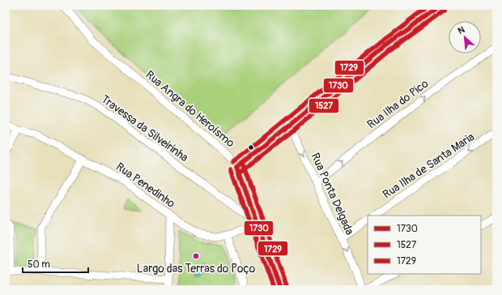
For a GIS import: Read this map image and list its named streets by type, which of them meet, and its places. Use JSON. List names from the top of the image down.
{
  "streets": {
    "street": [
      "Rua Ilha do Pico",
      "Rua Angra do Heroísmo",
      "Travessa da Silveirinha",
      "Rua Ilha de Santa Maria",
      "Rua Penedinho",
      "Rua Ponta Delgada"
    ]
  },
  "crossings": [
    ["Rua Ilha do Pico", "Rua Ponta Delgada"],
    ["Rua Angra do Heroísmo", "Travessa da Silveirinha"],
    ["Rua Angra do Heroísmo", "Rua Penedinho"],
    ["Travessa da Silveirinha", "Rua Penedinho"]
  ],
  "one_way": ["Rua Ilha de Santa Maria", "Rua Ponta Delgada"],
  "places": ["Largo das Terras do Poço"],
  "lines": ["transit line 1730", "transit line 1729", "transit line 1527"],
  "legend": ["1730", "1527", "1729"],
  "scale_bar": "50 m",
  "north": "top left"
}
